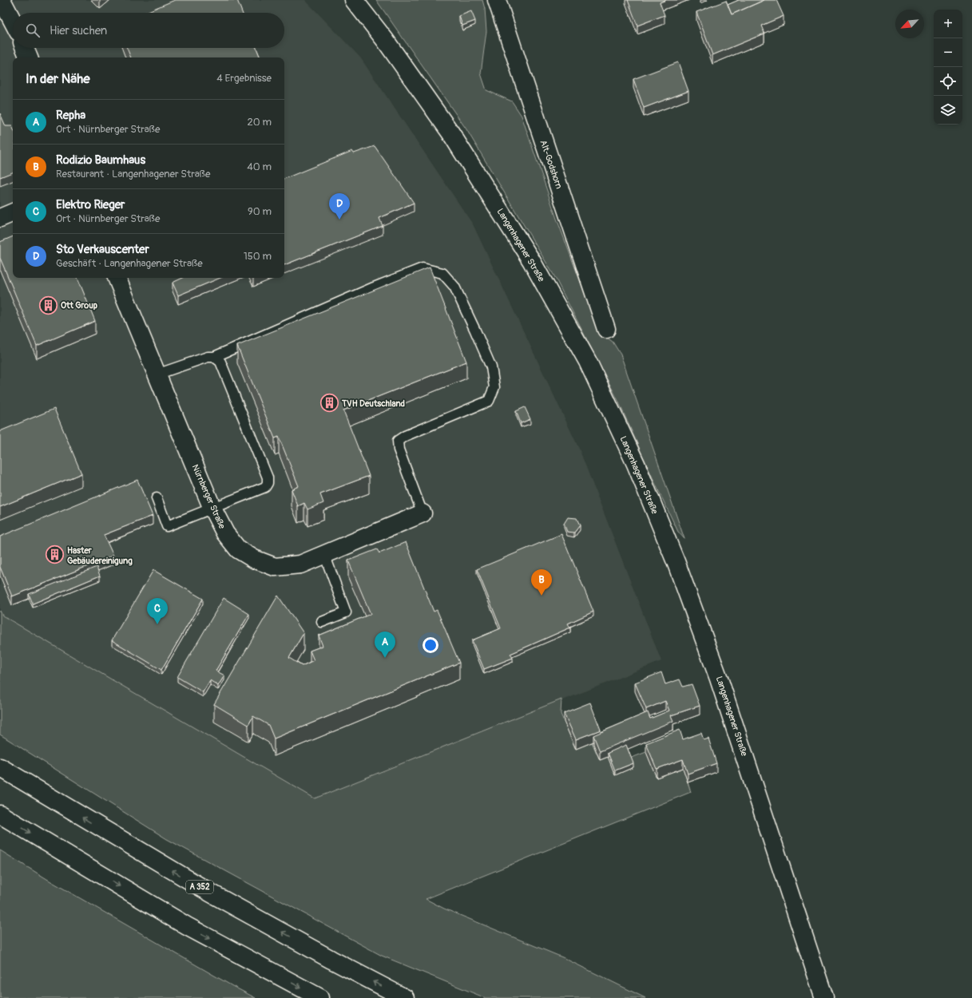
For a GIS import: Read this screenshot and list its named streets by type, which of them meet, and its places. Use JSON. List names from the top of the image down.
{
  "streets": {
    "main road": [
      "Alt-Godshorn",
      "Langenhagener Straße",
      "Nürnberger Straße",
      "A 352"
    ]
  },
  "places": {
    "building": ["Ott Group", "TVH Deutschland", "Haster Gebäudereinigung"]
  },
  "north": "bottom left",
  "page": {
    "map_buttons": ["+", "−"],
    "search": "Hier suchen",
    "heading": ["In der Nähe", "4 Ergebnisse"],
    "list": [
      {
        "mark": "A",
        "name": "Repha",
        "note": "Ort · Nürnberger Straße",
        "value": "20 m"
      },
      {
        "mark": "B",
        "name": "Rodizio Baumhaus",
        "note": "Restaurant · Langenhagener Straße",
        "value": "40 m"
      },
      {
        "mark": "C",
        "name": "Elektro Rieger",
        "note": "Ort · Nürnberger Straße",
        "value": "90 m"
      },
      {
        "mark": "D",
        "name": "Sto Verkauscenter",
        "note": "Geschäft · Langenhagener Straße",
        "value": "150 m"
      }
    ],
    "pins": [
      "D",
      "B",
      "C",
      "A"
    ]
  }
}
